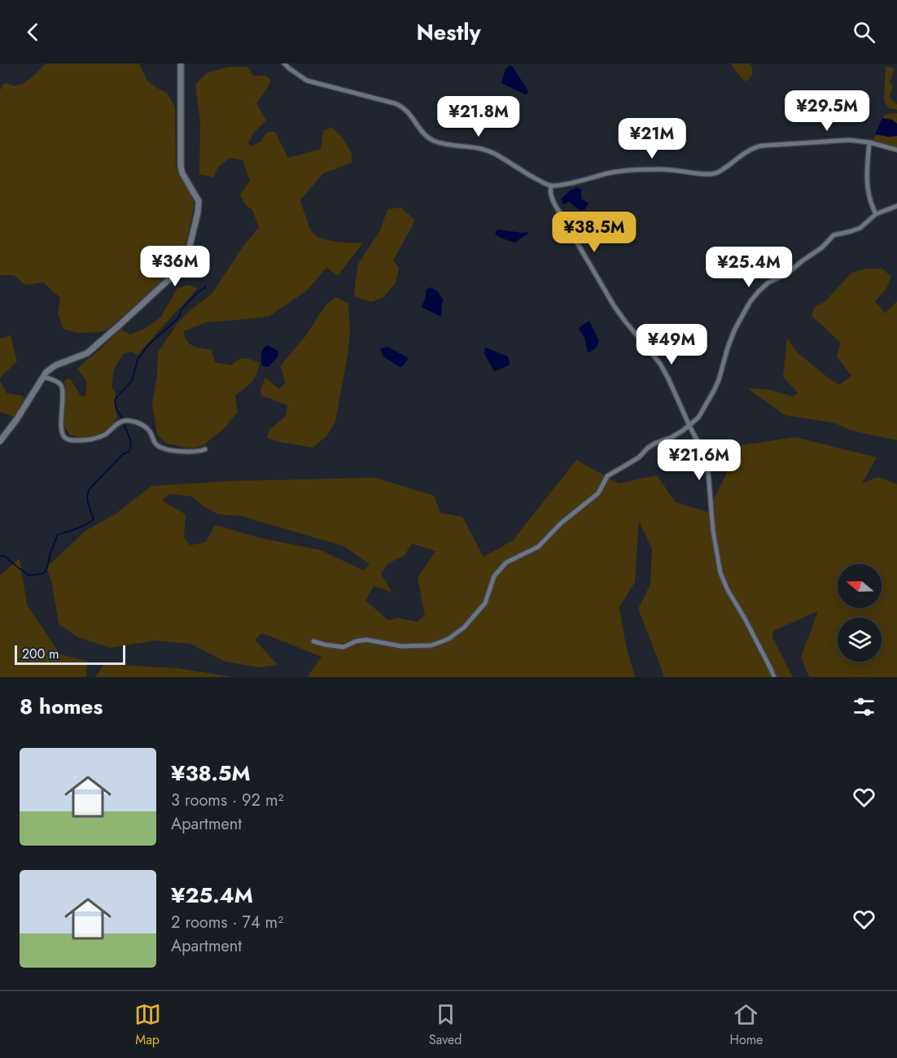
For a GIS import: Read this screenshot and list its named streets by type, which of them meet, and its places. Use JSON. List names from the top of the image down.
{
  "scale_bar": "200 m",
  "north": "left",
  "page": {
    "header": "Nestly",
    "price": [
      "¥29.5M",
      "¥21.8M",
      "¥21M",
      "¥38.5M",
      "¥36M",
      "¥25.4M",
      "¥49M",
      "¥21.6M"
    ],
    "scale": "200 m",
    "heading": "8 homes",
    "list": [
      {
        "name": "¥38.5M",
        "note": "3 rooms · 92 m² · Apartment"
      },
      {
        "name": "¥25.4M",
        "note": "2 rooms · 74 m² · Apartment"
      }
    ],
    "tabs": ["Map", "Saved", "Home"]
  }
}
